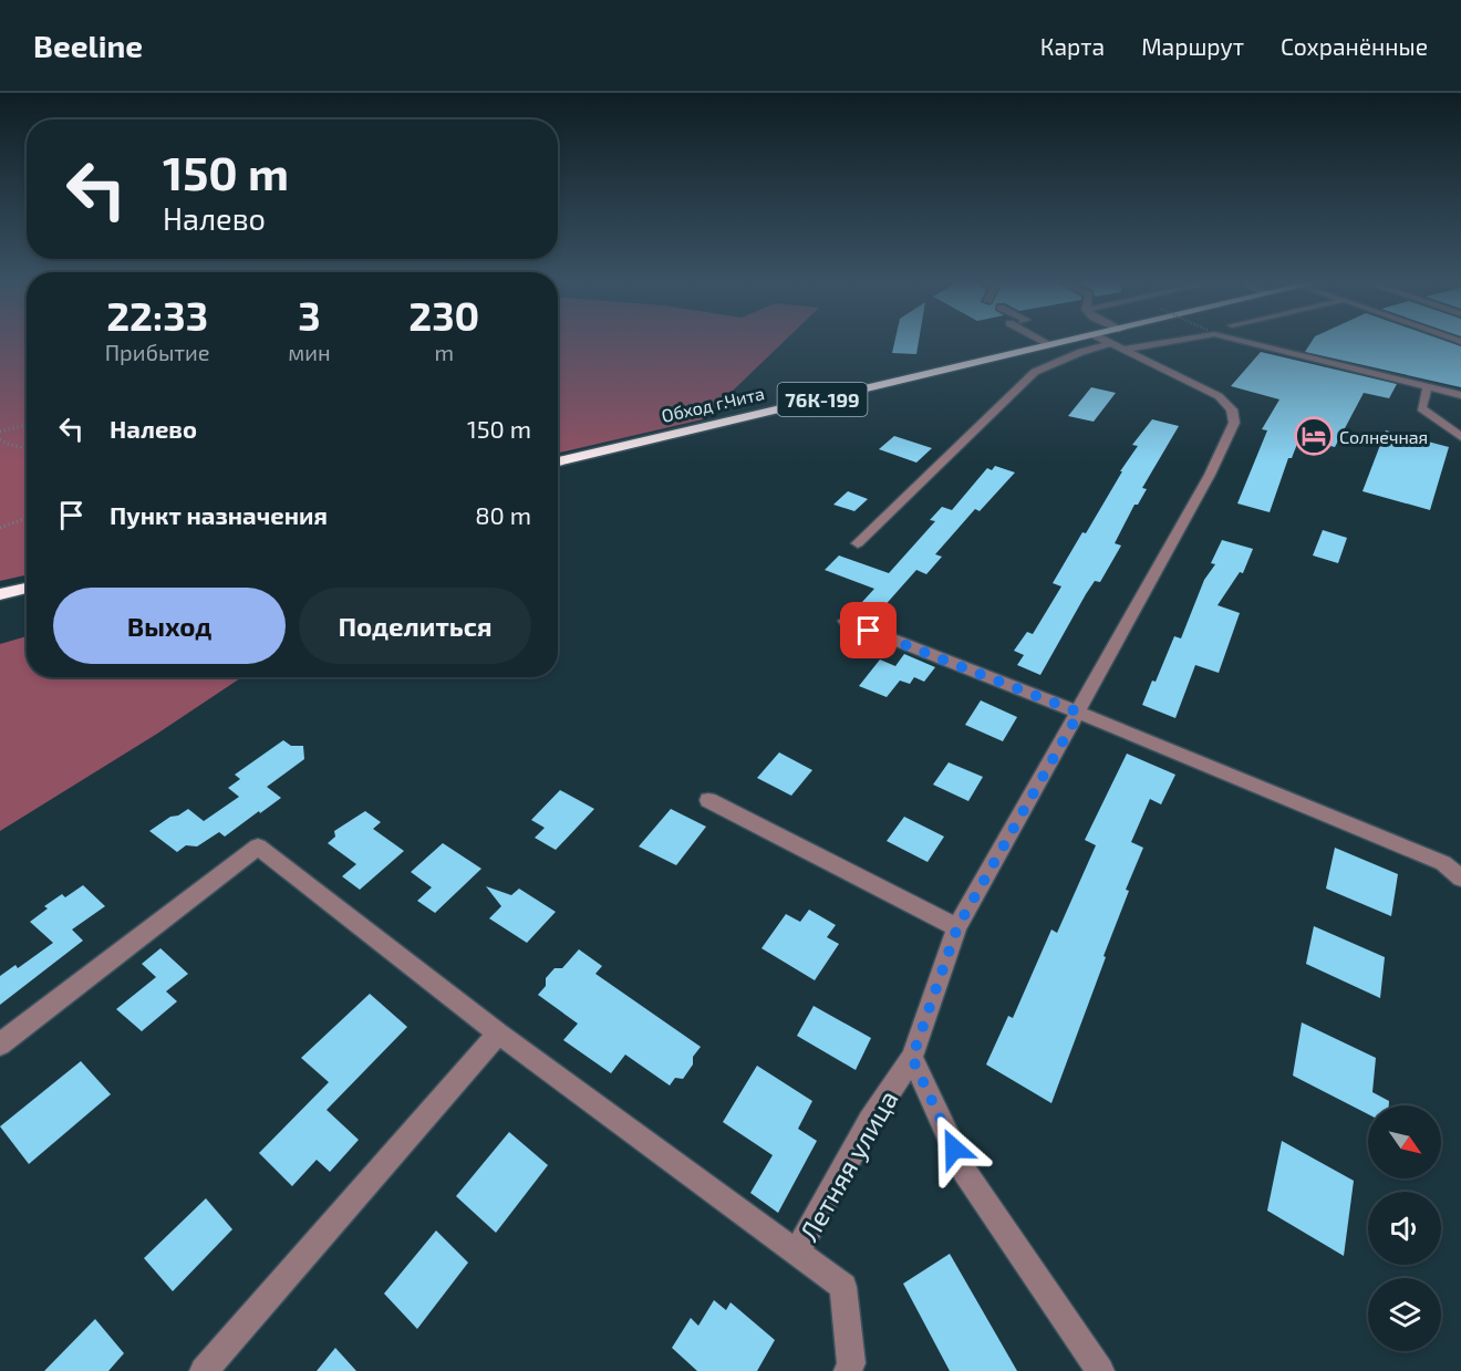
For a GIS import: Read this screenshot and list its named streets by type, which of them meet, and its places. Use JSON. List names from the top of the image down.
{
  "streets": {
    "highway": ["76К-199", "Обход г.Чита"],
    "street": ["Летняя улица"]
  },
  "places": {
    "hotel": ["Солнечная"]
  },
  "north": "bottom right",
  "page": {
    "header": "Beeline",
    "nav": ["Карта", "Маршрут", "Сохранённые"],
    "turn": ["150 m", "Налево"],
    "eta": [
      "22:33",
      "Прибытие",
      "3",
      "мин",
      "230",
      "m"
    ],
    "list": [
      {
        "name": "Налево",
        "value": "150 m"
      },
      {
        "name": "Пункт назначения",
        "value": "80 m"
      }
    ],
    "buttons": ["Выход", "Поделиться"]
  }
}
